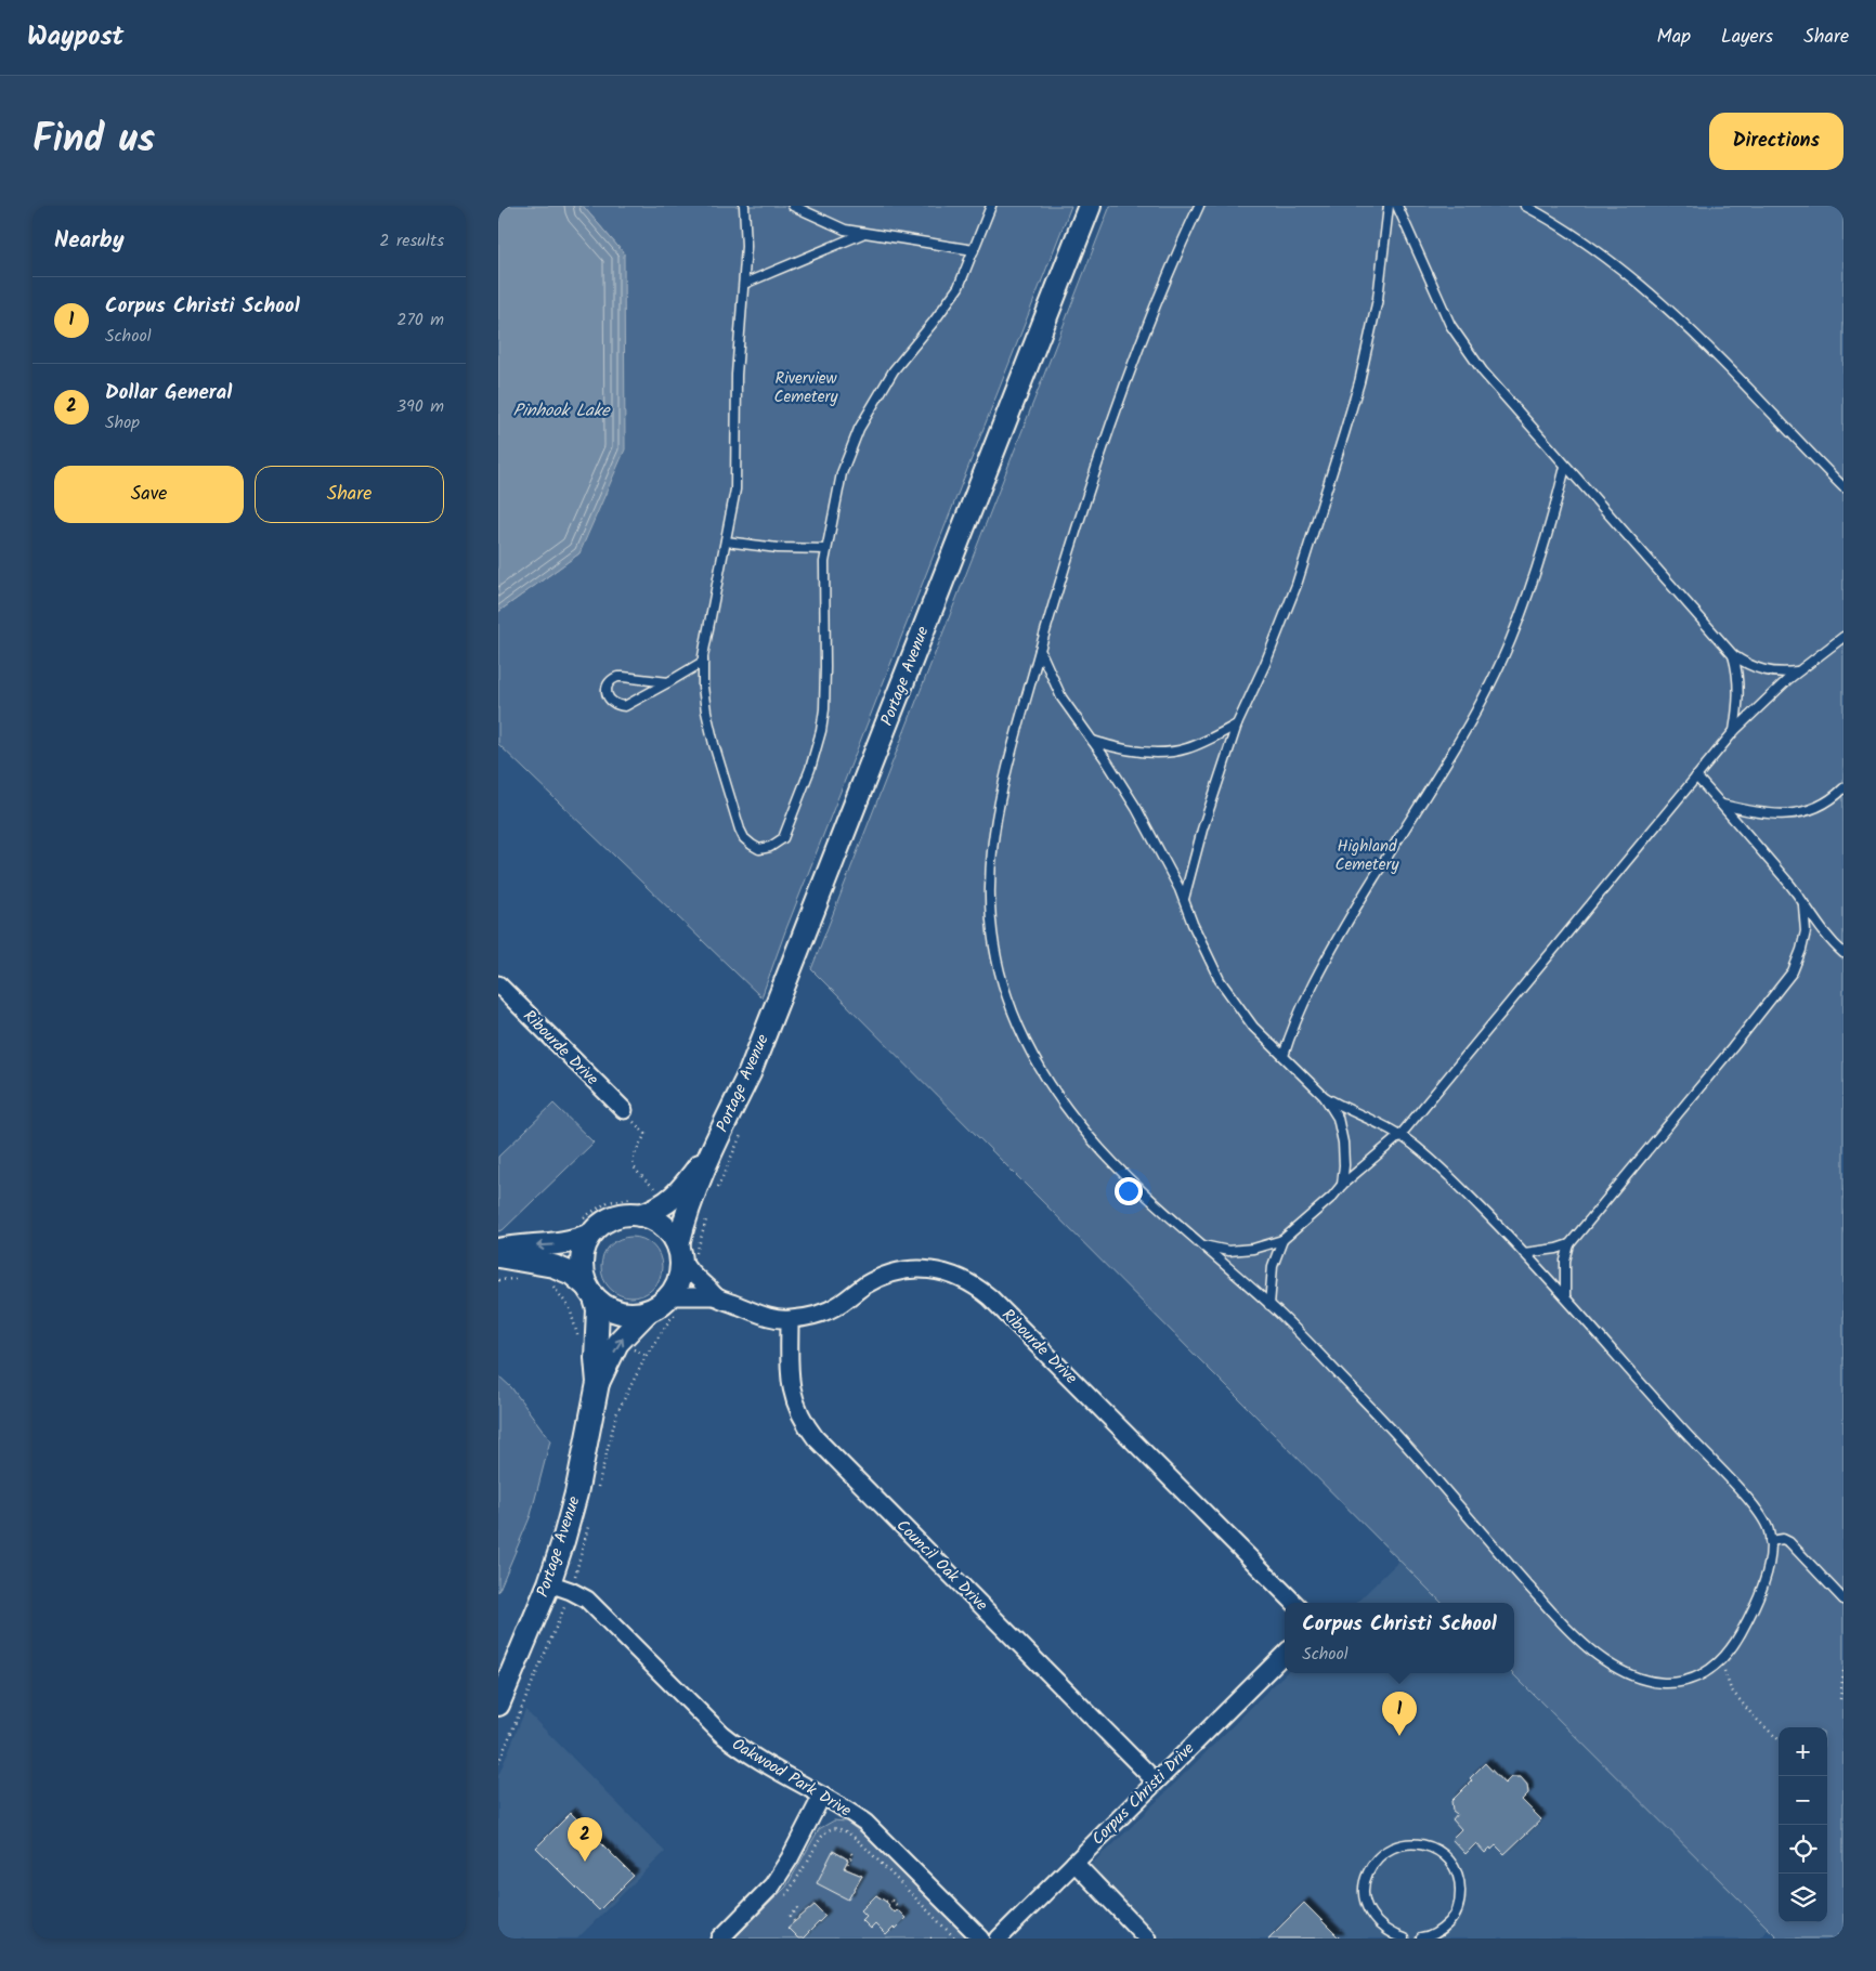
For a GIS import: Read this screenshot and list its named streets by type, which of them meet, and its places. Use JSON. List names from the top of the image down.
{
  "streets": {
    "main road": ["Portage Avenue"],
    "street": [
      "Ribourde Drive",
      "Council Oak Drive",
      "Oakwood Park Drive",
      "Corpus Christi Drive"
    ]
  },
  "crossings": [
    ["Portage Avenue", "Ribourde Drive"],
    ["Portage Avenue", "Oakwood Park Drive"],
    ["Ribourde Drive", "Council Oak Drive"],
    ["Council Oak Drive", "Corpus Christi Drive"]
  ],
  "water": ["Pinhook Lake"],
  "parks": ["Riverview Cemetery", "Highland Cemetery"],
  "page": {
    "header": "Waypost",
    "nav": ["Map", "Layers", "Share"],
    "title": "Find us",
    "buttons": [
      "Directions",
      ["Save", "Share"]
    ],
    "heading": ["Nearby", "2 results"],
    "list": [
      {
        "mark": "1",
        "name": "Corpus Christi School",
        "note": "School",
        "value": "270 m"
      },
      {
        "mark": "2",
        "name": "Dollar General",
        "note": "Shop",
        "value": "390 m"
      }
    ],
    "popup": ["Corpus Christi School", "School"],
    "pins": ["1", "2"],
    "map_buttons": ["+", "−"]
  }
}
